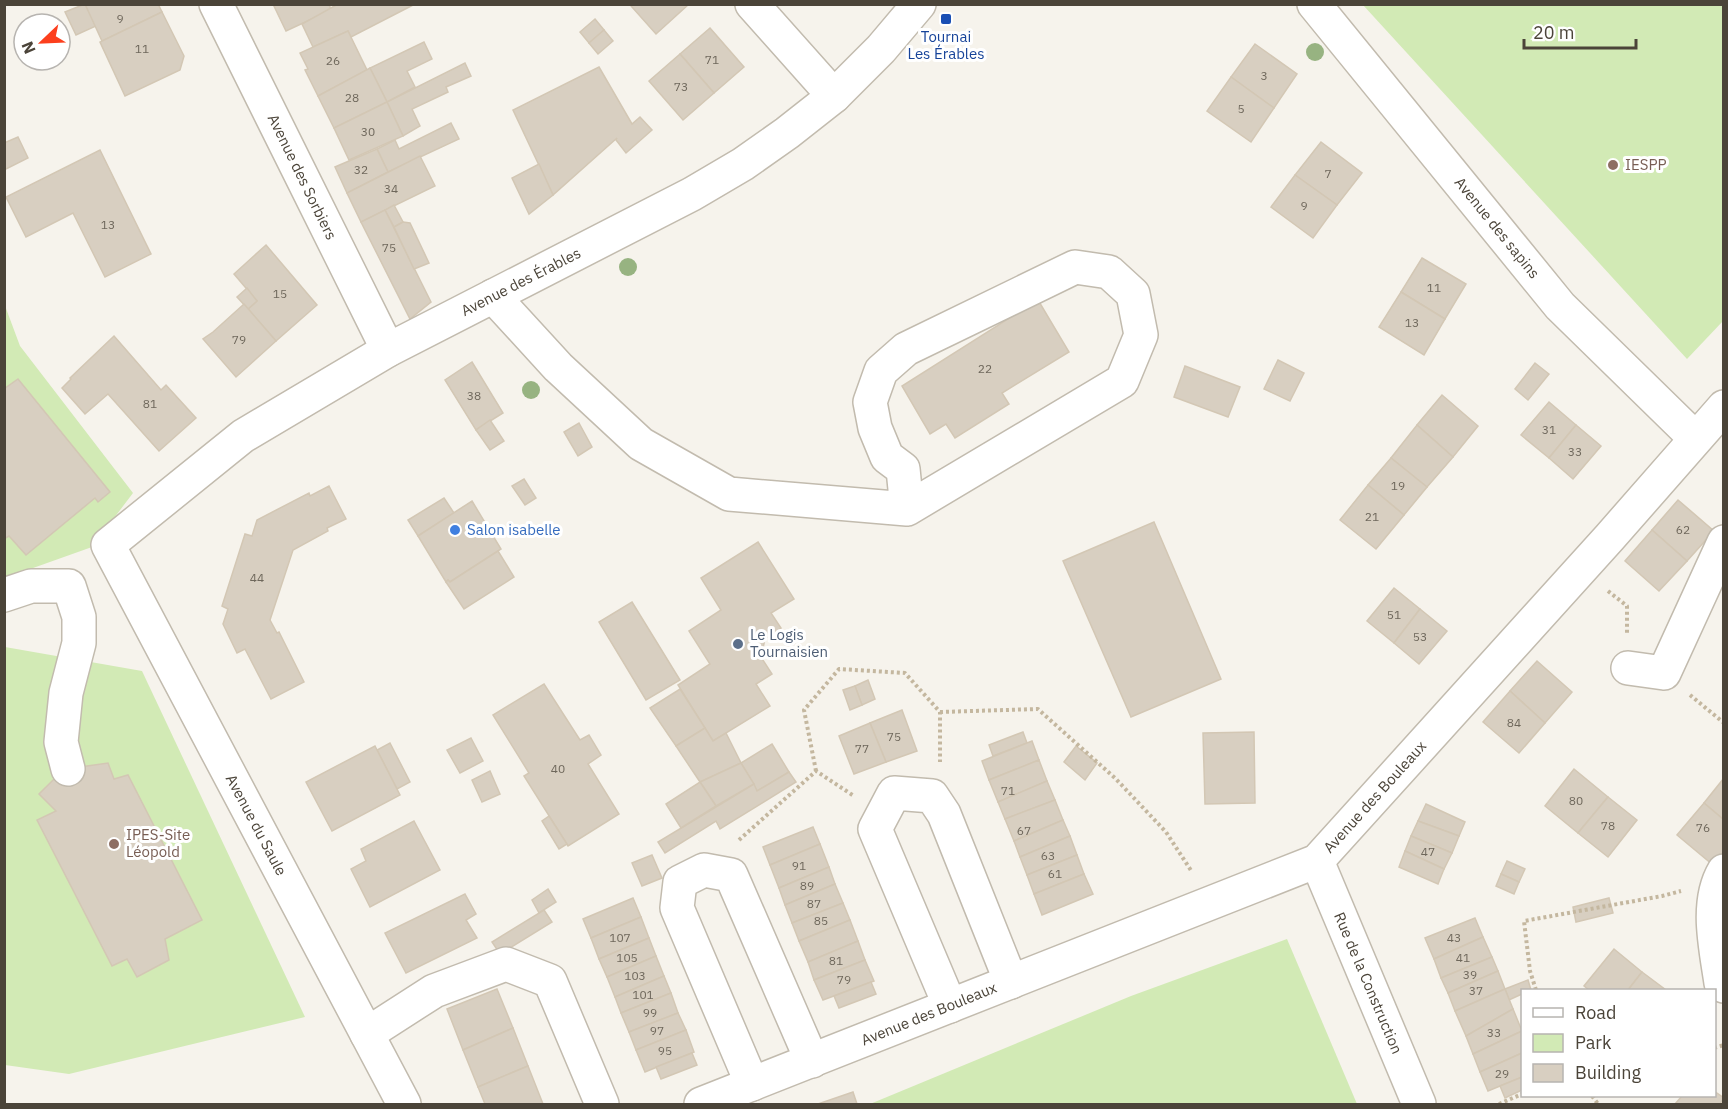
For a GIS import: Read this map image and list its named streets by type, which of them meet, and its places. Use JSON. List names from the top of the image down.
{
  "streets": {
    "street": [
      "Avenue des Sorbiers",
      "Avenue des sapins",
      "Avenue des Érables",
      "Avenue des Bouleaux",
      "Avenue du Saule",
      "Rue de la Construction"
    ]
  },
  "crossings": [
    ["Avenue des Sorbiers", "Avenue des Érables"],
    ["Avenue des sapins", "Avenue des Bouleaux"],
    ["Avenue des Érables", "Avenue du Saule"],
    ["Avenue des Bouleaux", "Rue de la Construction"]
  ],
  "places": {
    "transit": ["Tournai Les Érables"],
    "other": [
      "IESPP",
      "Salon isabelle",
      "Le Logis Tournaisien",
      "IPES-Site Léopold"
    ]
  },
  "house_numbers": [
    "9",
    "11",
    "71",
    "26",
    "3",
    "73",
    "28",
    "5",
    "30",
    "32",
    "7",
    "34",
    "9",
    "13",
    "75",
    "11",
    "15",
    "13",
    "79",
    "22",
    "38",
    "81",
    "31",
    "33",
    "19",
    "21",
    "62",
    "44",
    "51",
    "53",
    "84",
    "75",
    "77",
    "40",
    "71",
    "80",
    "78",
    "76",
    "67",
    "47",
    "63",
    "91",
    "61",
    "89",
    "87",
    "85",
    "107",
    "43",
    "105",
    "41",
    "81",
    "39",
    "103",
    "79",
    "37",
    "101",
    "99",
    "97",
    "33",
    "95",
    "29"
  ],
  "legend": ["Road", "Park", "Building"],
  "scale_bar": "20 m",
  "north": "bottom left"
}
